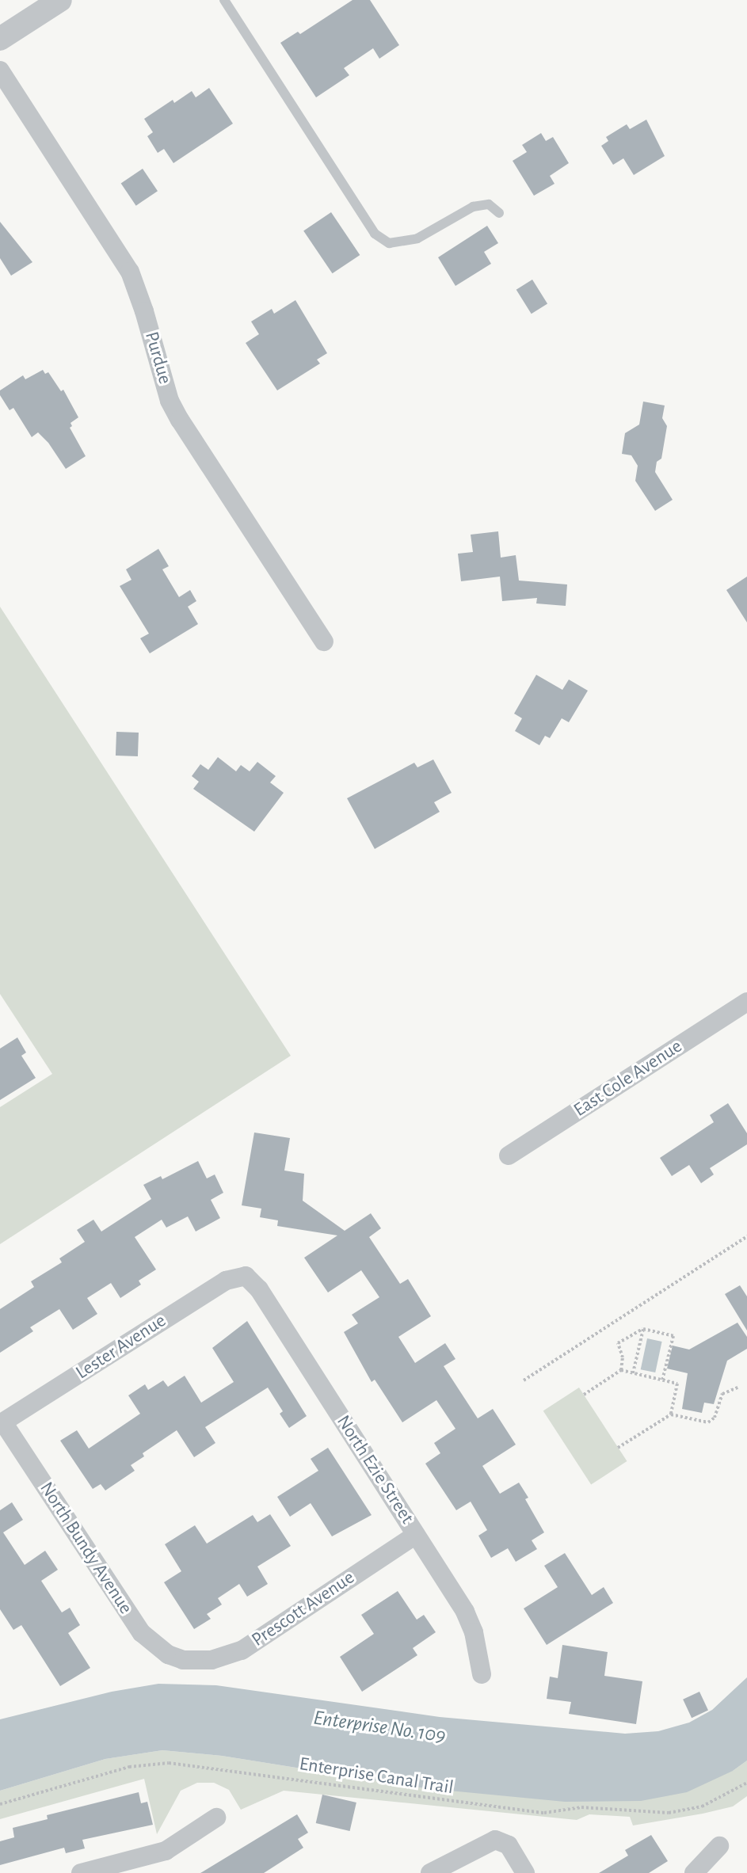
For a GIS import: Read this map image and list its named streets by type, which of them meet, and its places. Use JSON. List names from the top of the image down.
{
  "streets": {
    "street": [
      "Purdue",
      "East Cole Avenue",
      "Lester Avenue",
      "North Ezie Street",
      "North Bundy Avenue",
      "Prescott Avenue"
    ],
    "path": ["Enterprise Canal Trail"]
  },
  "crossings": [
    ["Lester Avenue", "North Ezie Street"],
    ["Lester Avenue", "North Bundy Avenue"],
    ["North Ezie Street", "Prescott Avenue"],
    ["North Bundy Avenue", "Prescott Avenue"]
  ],
  "water": ["Enterprise No. 109"]
}
